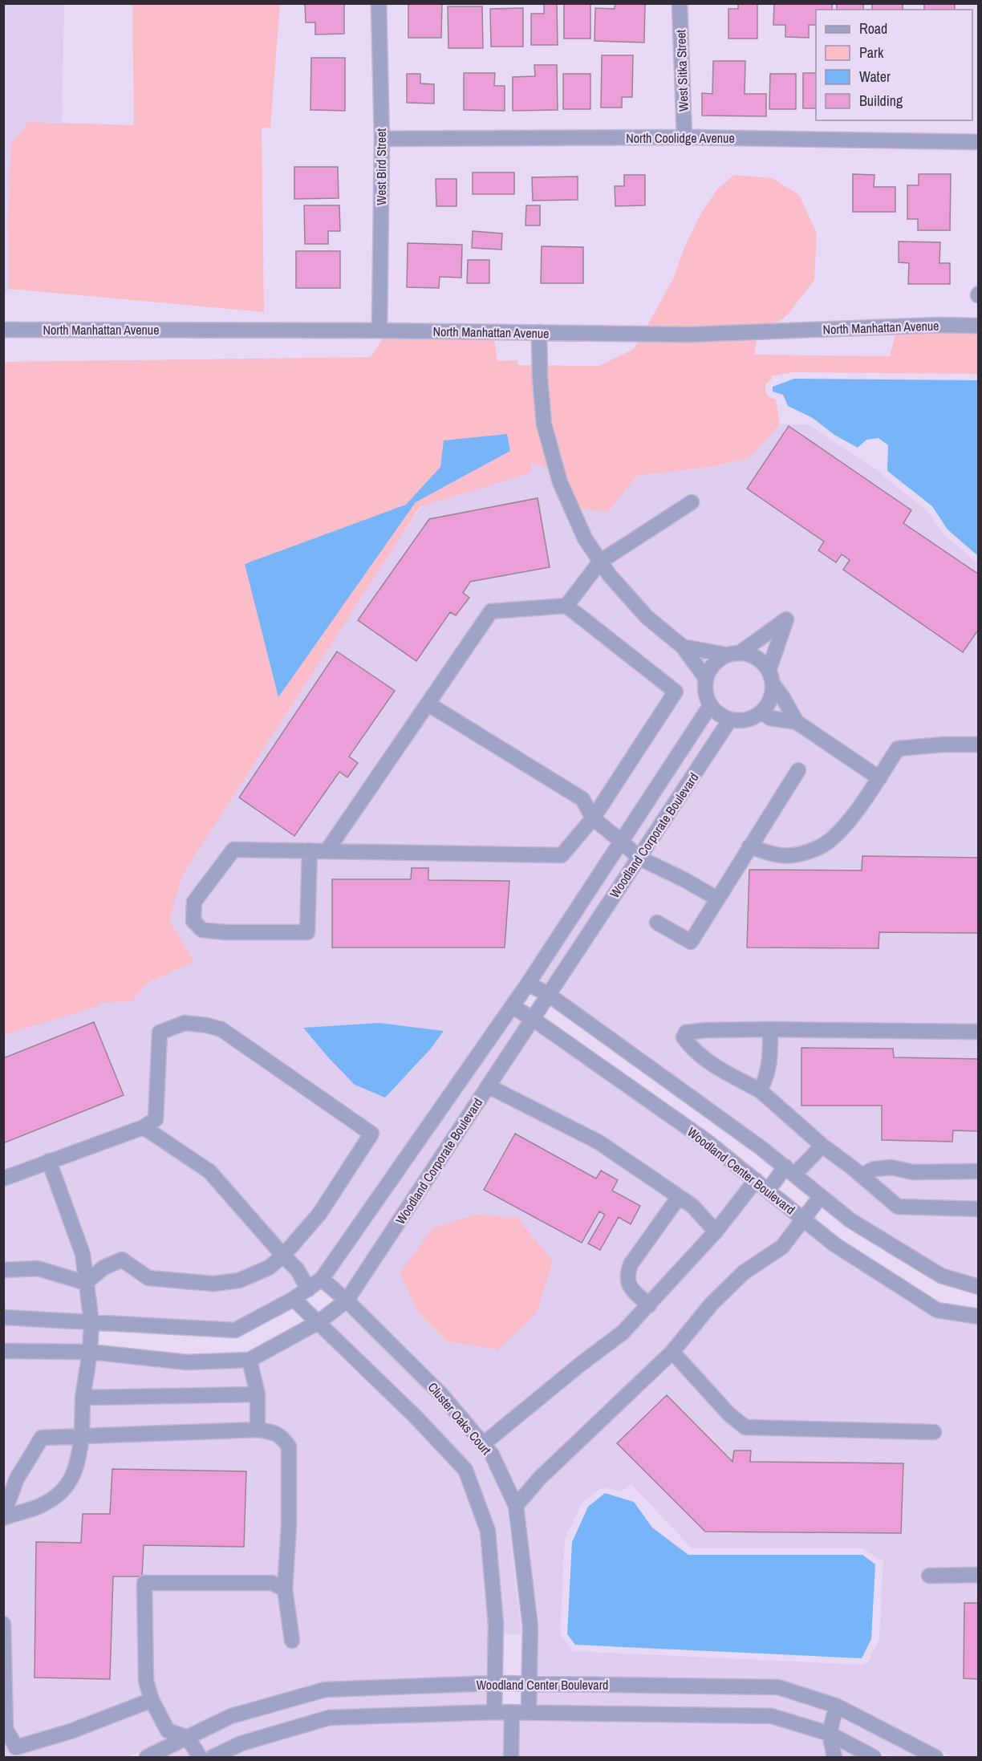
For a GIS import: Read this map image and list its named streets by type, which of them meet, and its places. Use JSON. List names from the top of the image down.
{
  "streets": {
    "street": [
      "West Sitka Street",
      "North Coolidge Avenue",
      "West Bird Street",
      "North Manhattan Avenue",
      "Woodland Corporate Boulevard",
      "Woodland Center Boulevard",
      "Cluster Oaks Court"
    ]
  },
  "crossings": [
    ["West Sitka Street", "North Coolidge Avenue"],
    ["North Coolidge Avenue", "West Bird Street"],
    ["West Bird Street", "North Manhattan Avenue"],
    ["Woodland Corporate Boulevard", "Woodland Center Boulevard"],
    ["Woodland Corporate Boulevard", "Cluster Oaks Court"],
    ["Woodland Center Boulevard", "Cluster Oaks Court"]
  ],
  "legend": [
    "Road",
    "Park",
    "Water",
    "Building"
  ]
}
